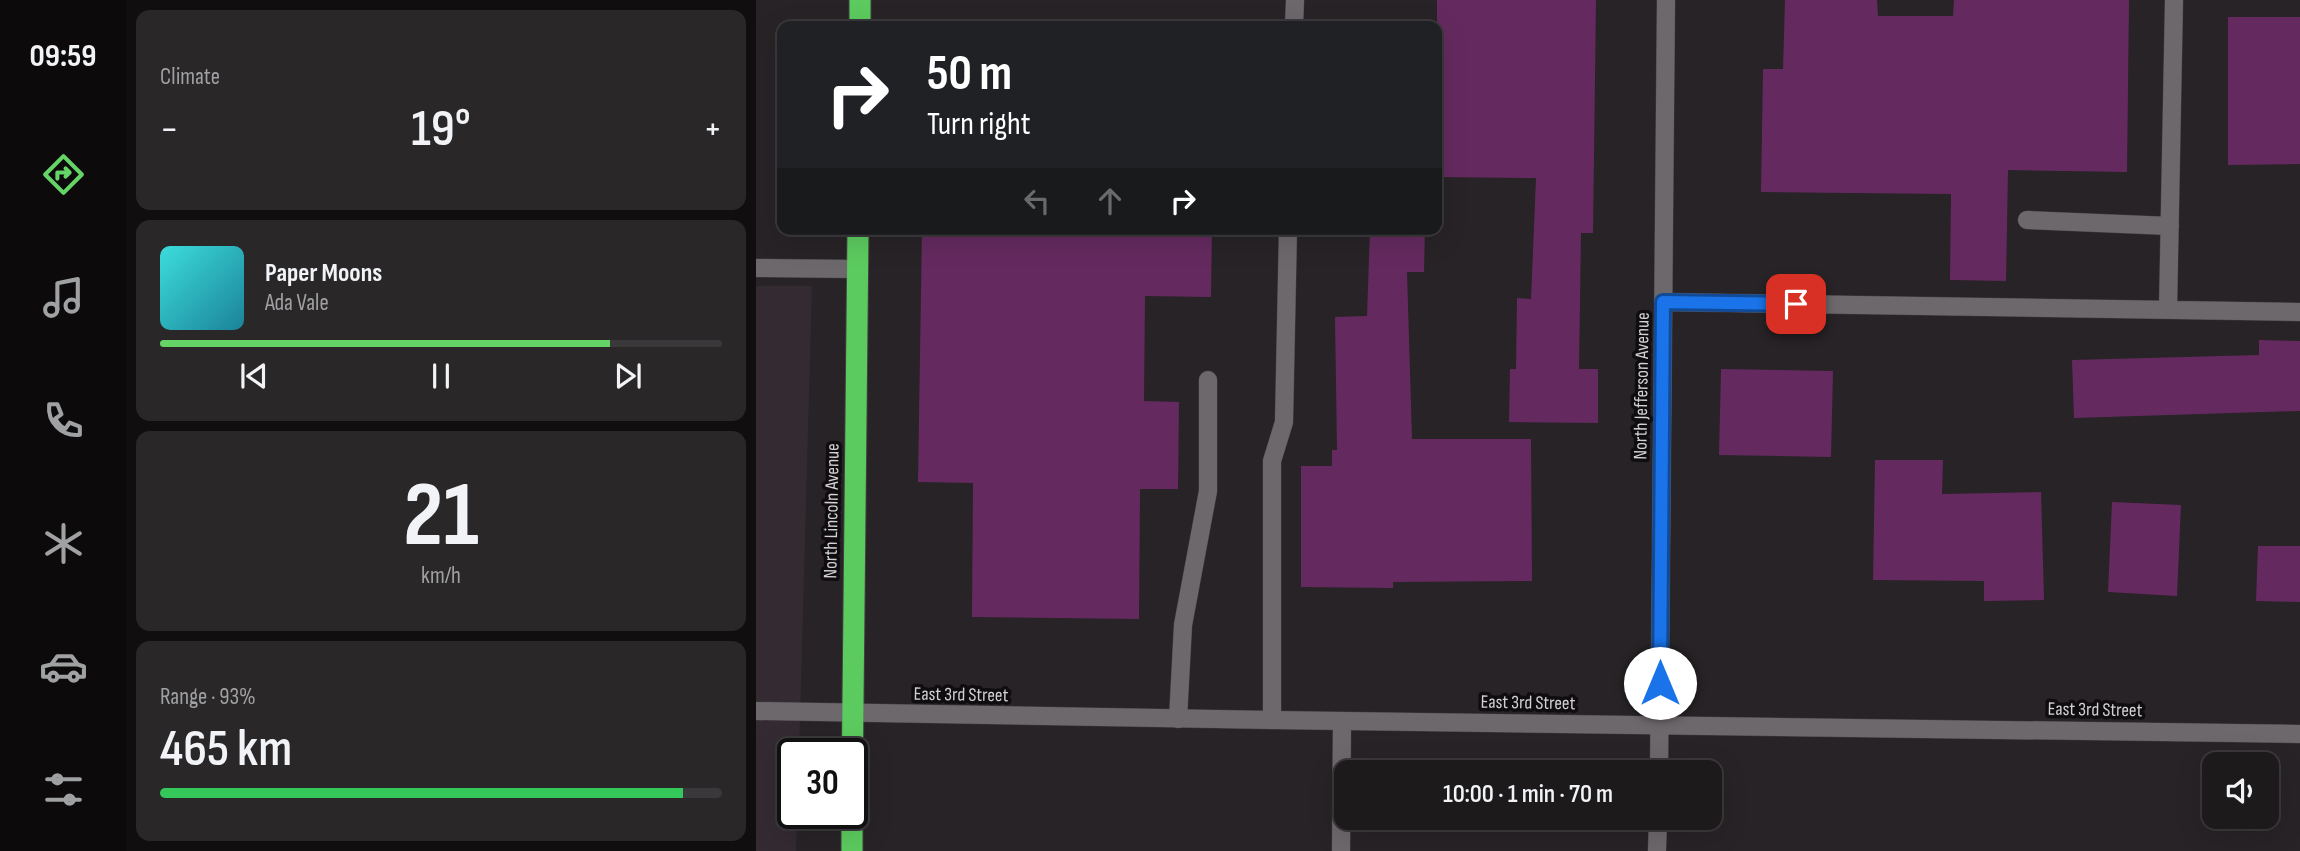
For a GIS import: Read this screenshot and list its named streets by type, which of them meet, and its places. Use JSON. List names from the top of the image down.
{
  "streets": {
    "highway": ["North Lincoln Avenue"],
    "street": ["North Jefferson Avenue", "East 3rd Street"]
  },
  "crossings": [
    ["North Jefferson Avenue", "East 3rd Street"],
    ["North Lincoln Avenue", "East 3rd Street"]
  ],
  "page": {
    "tabs": "09:59",
    "tile": [
      "Climate",
      ["21", "km/h"],
      ["Range · 93%", "465 km"]
    ],
    "turn": ["50 m", "Turn right"],
    "heat": ["−", "19°", "+"],
    "song": ["Paper Moons", "Ada Vale"],
    "limit": "30",
    "trip": "10:00 · 1 min · 70 m"
  }
}
